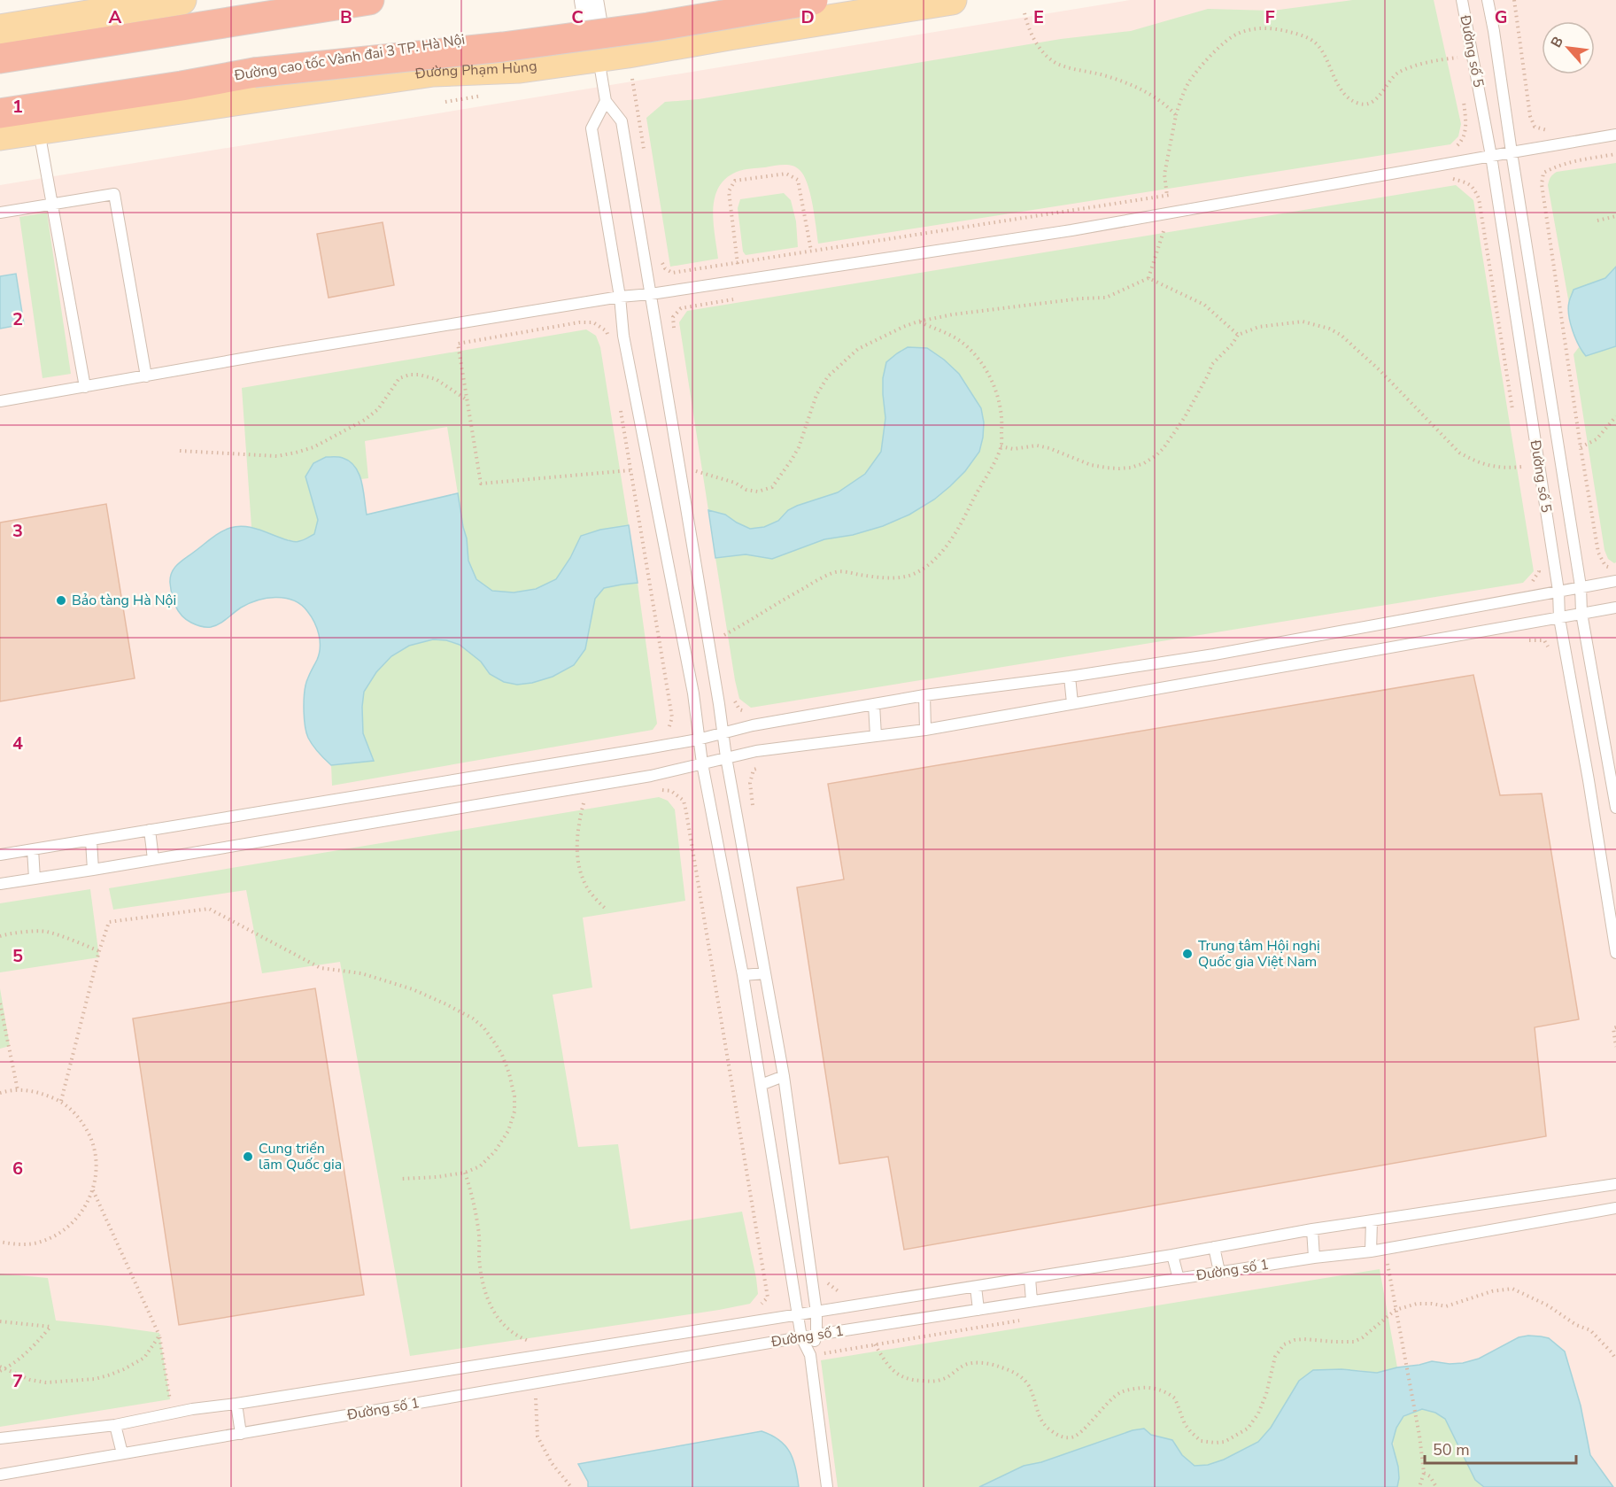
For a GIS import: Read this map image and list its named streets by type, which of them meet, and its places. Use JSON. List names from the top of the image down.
{
  "streets": {
    "highway": ["Đường cao tốc Vành đai 3 TP. Hà Nội"],
    "main road": ["Đường Phạm Hùng"],
    "lane": ["Đường số 5", "Đường số 1"]
  },
  "places": ["Bảo tàng Hà Nội", "Trung tâm Hội nghị Quốc gia Việt Nam", "Cung triển lãm Quốc gia"],
  "scale_bar": "50 m",
  "north": "top left",
  "grid": {
    "columns": [
      "A",
      "B",
      "C",
      "D",
      "E",
      "F",
      "G"
    ],
    "rows": [
      "1",
      "2",
      "3",
      "4",
      "5",
      "6",
      "7"
    ]
  }
}
